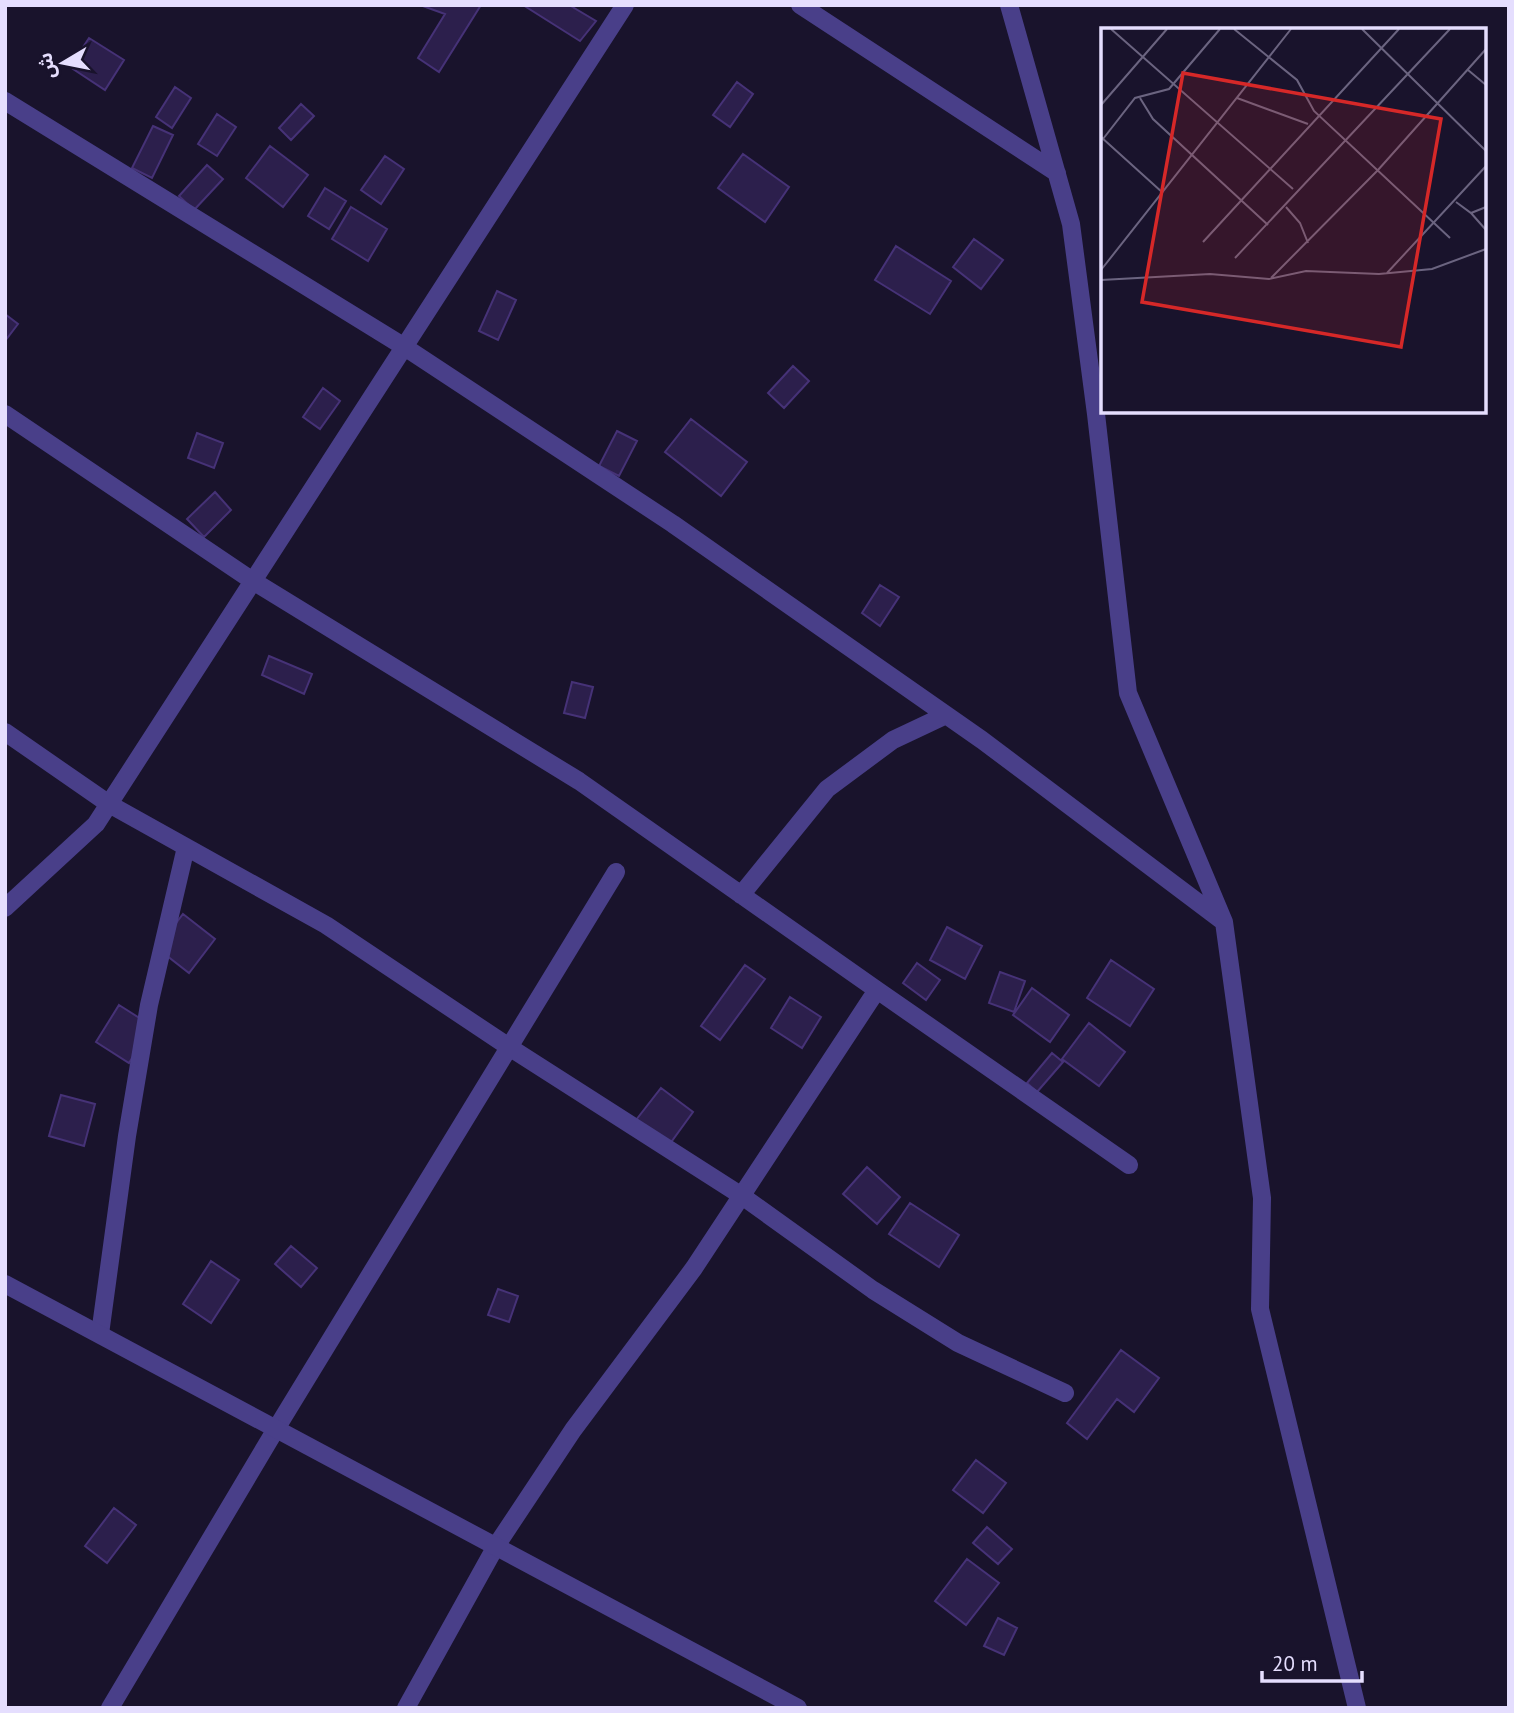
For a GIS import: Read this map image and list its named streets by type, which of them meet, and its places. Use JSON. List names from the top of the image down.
{
  "scale_bar": "20 m",
  "north": "left"
}
